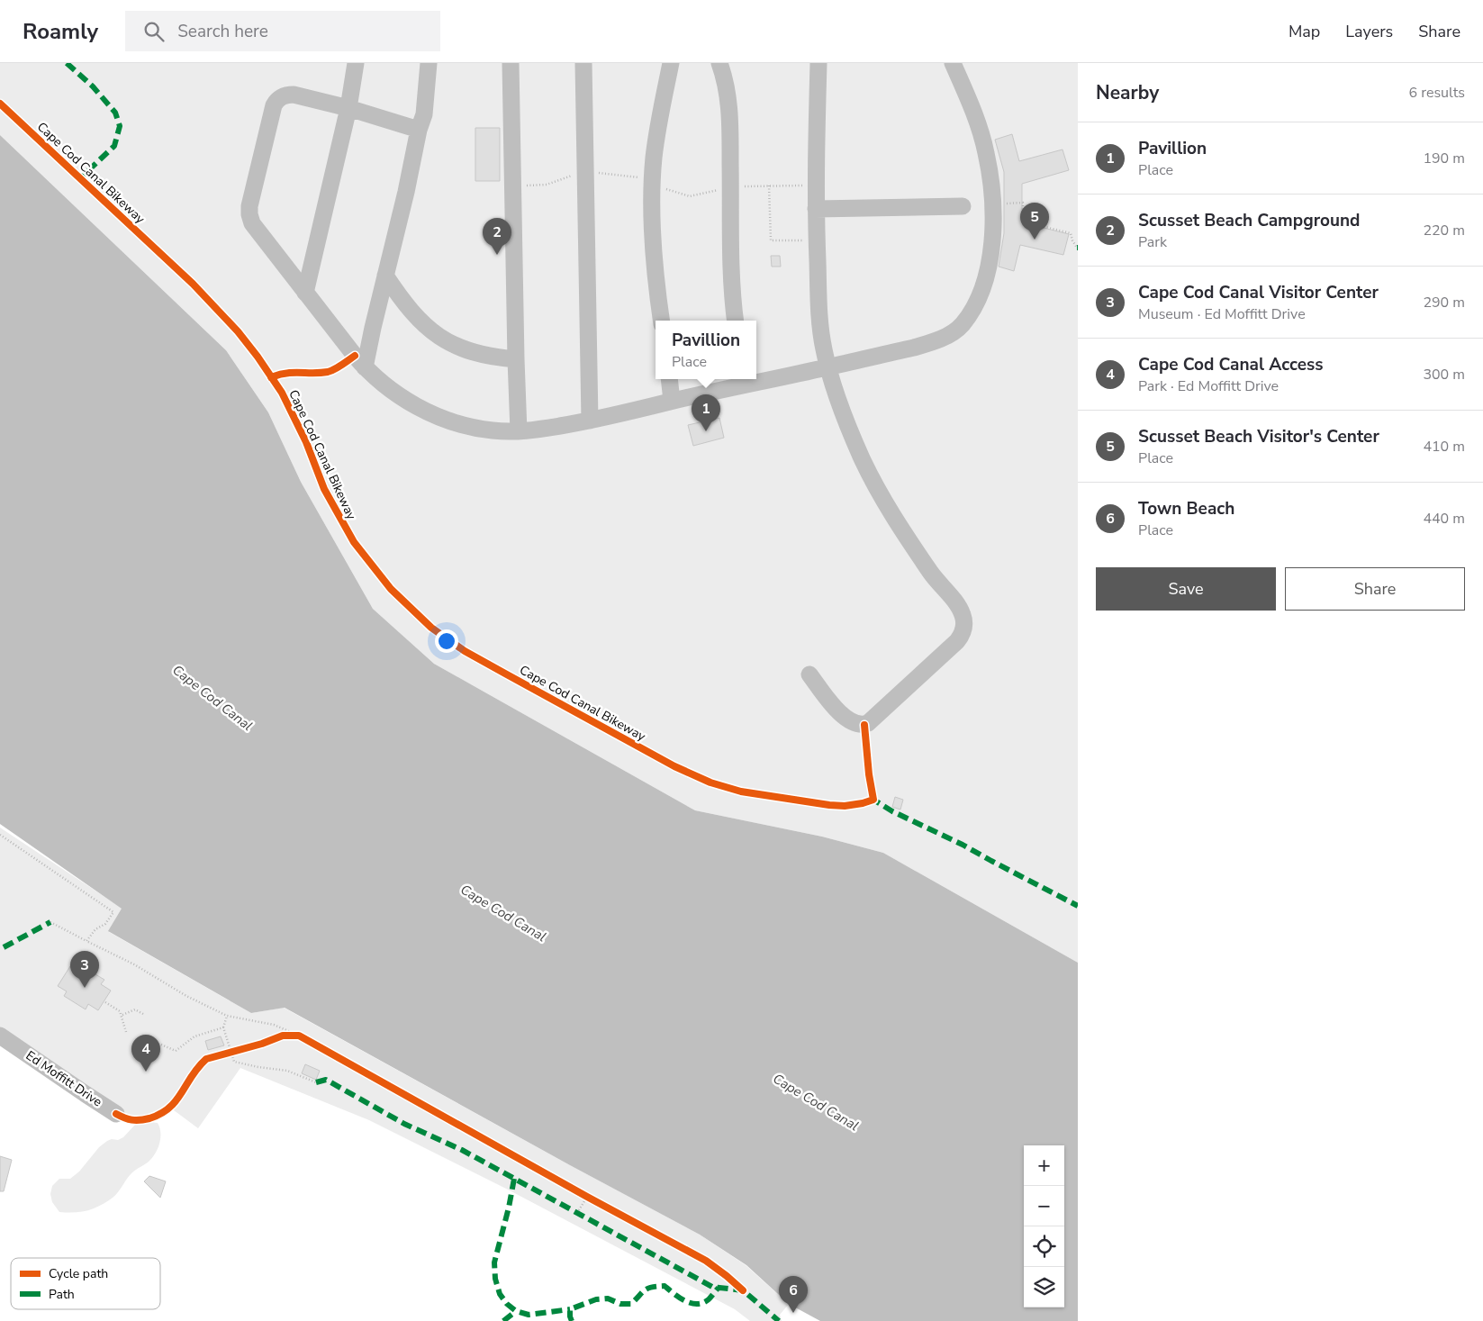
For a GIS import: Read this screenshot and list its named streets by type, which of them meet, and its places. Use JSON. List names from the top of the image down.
{
  "streets": {
    "street": ["Ed Moffitt Drive"],
    "cycle path": ["Cape Cod Canal Bikeway"]
  },
  "water": ["Cape Cod Canal"],
  "legend": ["Cycle path", "Path"],
  "page": {
    "header": "Roamly",
    "search": "Search here",
    "nav": ["Map", "Layers", "Share"],
    "heading": ["Nearby", "6 results"],
    "list": [
      {
        "mark": "1",
        "name": "Pavillion",
        "note": "Place",
        "value": "190 m"
      },
      {
        "mark": "2",
        "name": "Scusset Beach Campground",
        "note": "Park",
        "value": "220 m"
      },
      {
        "mark": "3",
        "name": "Cape Cod Canal Visitor Center",
        "note": "Museum · Ed Moffitt Drive",
        "value": "290 m"
      },
      {
        "mark": "4",
        "name": "Cape Cod Canal Access",
        "note": "Park · Ed Moffitt Drive",
        "value": "300 m"
      },
      {
        "mark": "5",
        "name": "Scusset Beach Visitor's Center",
        "note": "Place",
        "value": "410 m"
      },
      {
        "mark": "6",
        "name": "Town Beach",
        "note": "Place",
        "value": "440 m"
      }
    ],
    "pins": [
      "5",
      "2",
      "1",
      "3",
      "4",
      "6"
    ],
    "popup": ["Pavillion", "Place"],
    "buttons": ["Save", "Share"],
    "map_buttons": ["+", "−"]
  }
}
